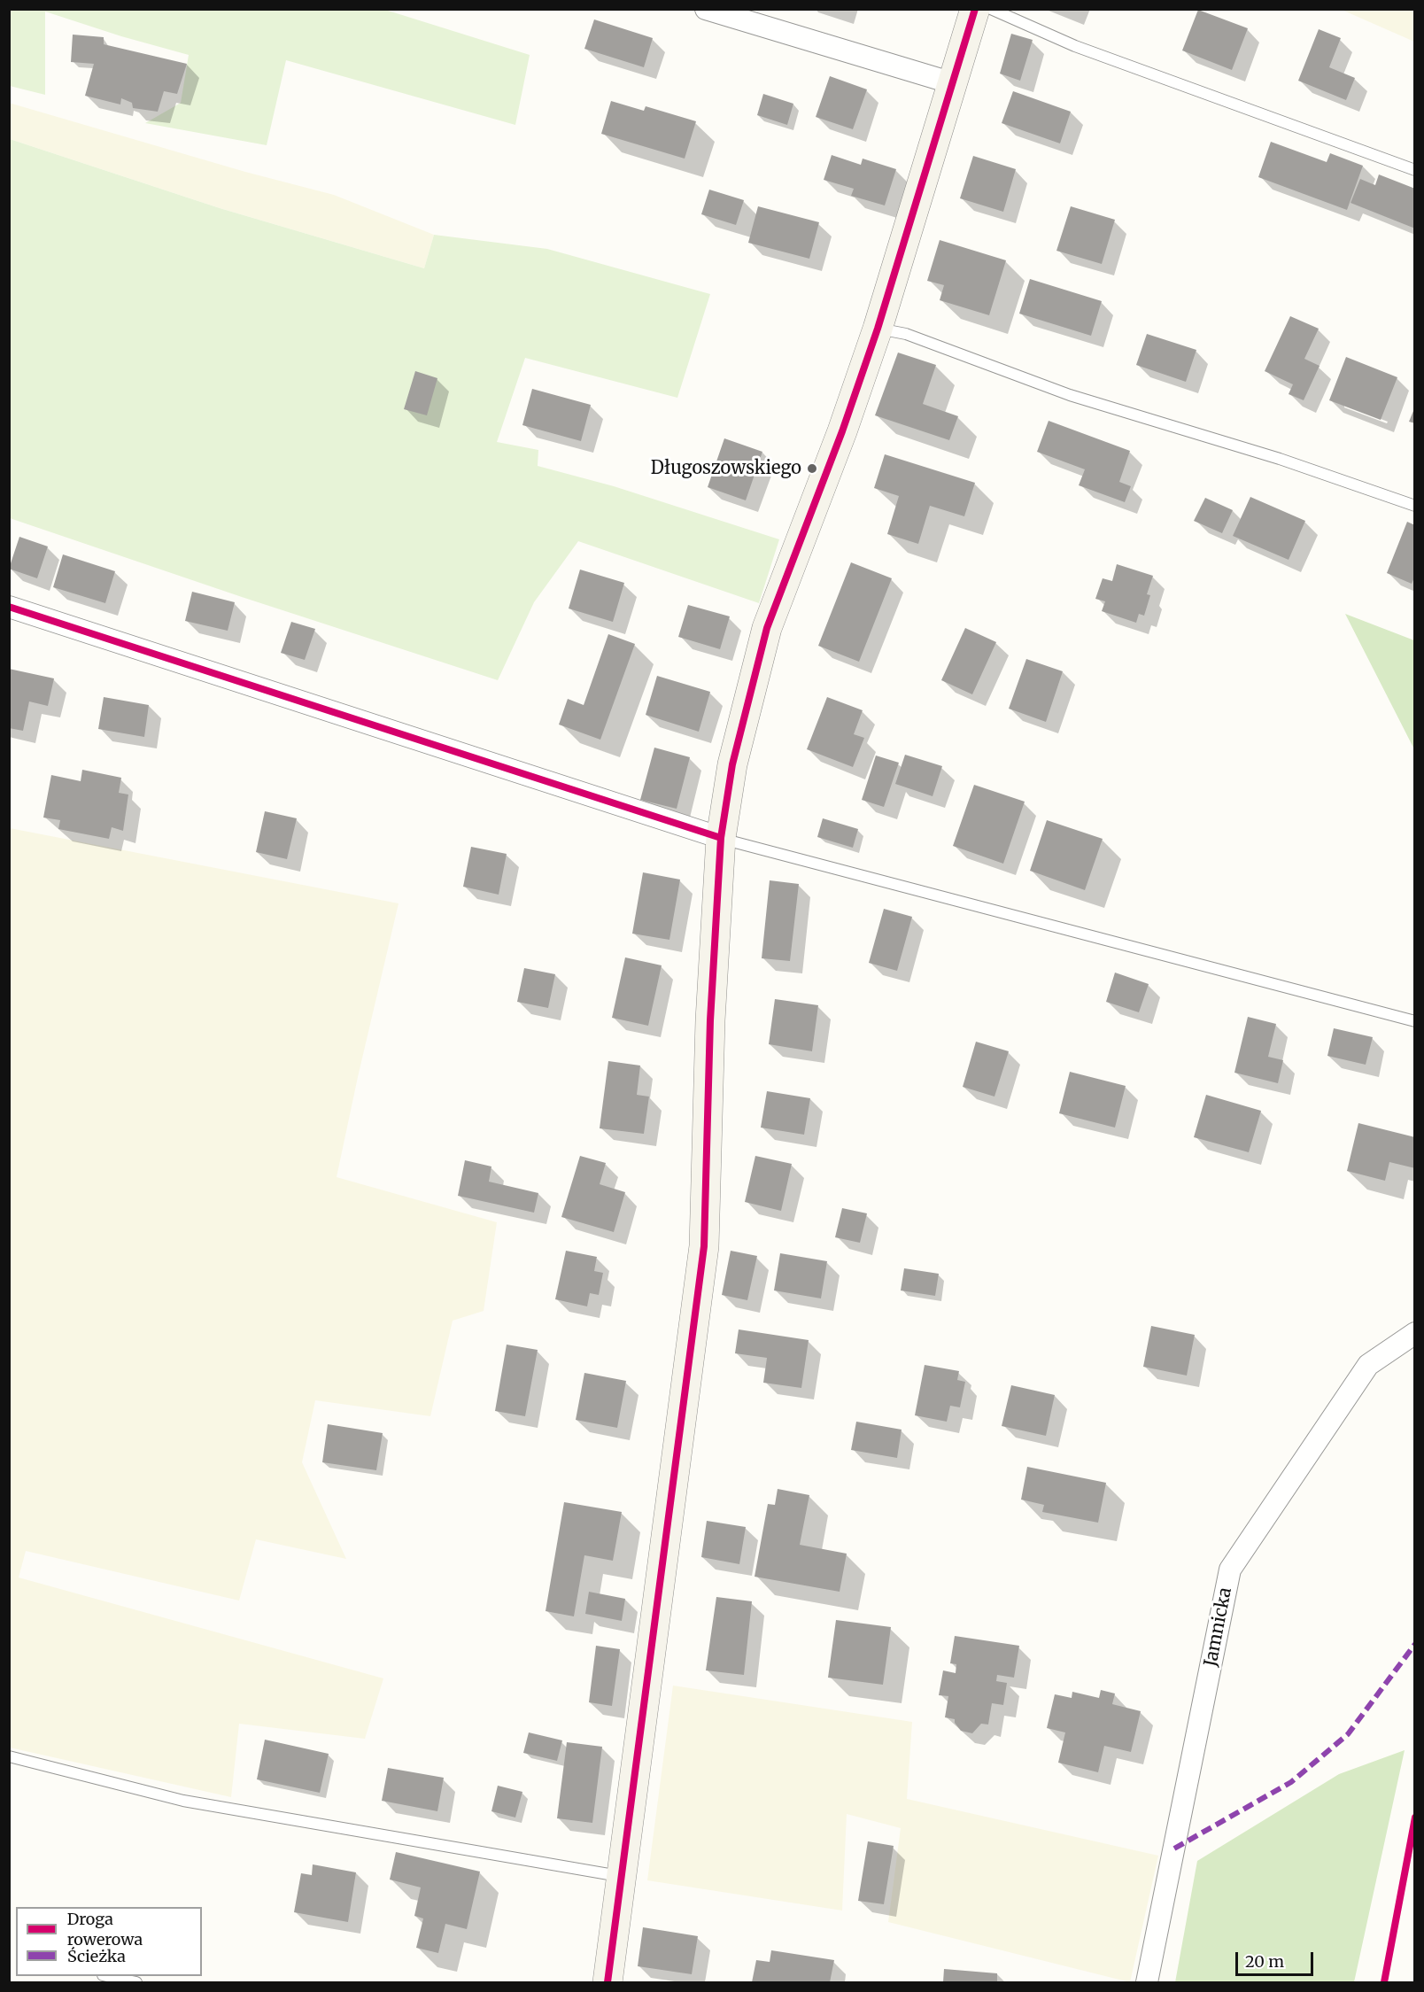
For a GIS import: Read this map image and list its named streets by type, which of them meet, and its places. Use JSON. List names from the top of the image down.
{
  "streets": {
    "street": ["Jamnicka"]
  },
  "places": ["Długoszowskiego"],
  "legend": ["Droga rowerowa", "Ścieżka"],
  "scale_bar": "20 m"
}
